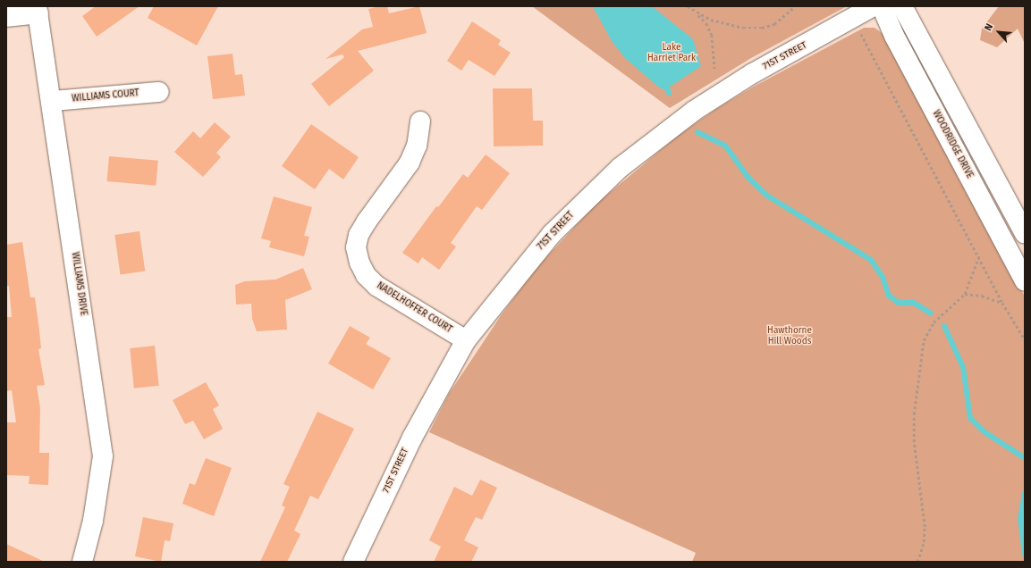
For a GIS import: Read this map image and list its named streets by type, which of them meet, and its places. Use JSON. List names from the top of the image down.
{
  "streets": {
    "street": [
      "71ST STREET",
      "WILLIAMS COURT",
      "WOODRIDGE DRIVE",
      "WILLIAMS DRIVE",
      "NADELHOFFER COURT"
    ]
  },
  "crossings": [
    ["71ST STREET", "NADELHOFFER COURT"],
    ["WILLIAMS COURT", "WILLIAMS DRIVE"]
  ],
  "parks": ["Lake Harriet Park", "Hawthorne Hill Woods"],
  "north": "top left"
}
